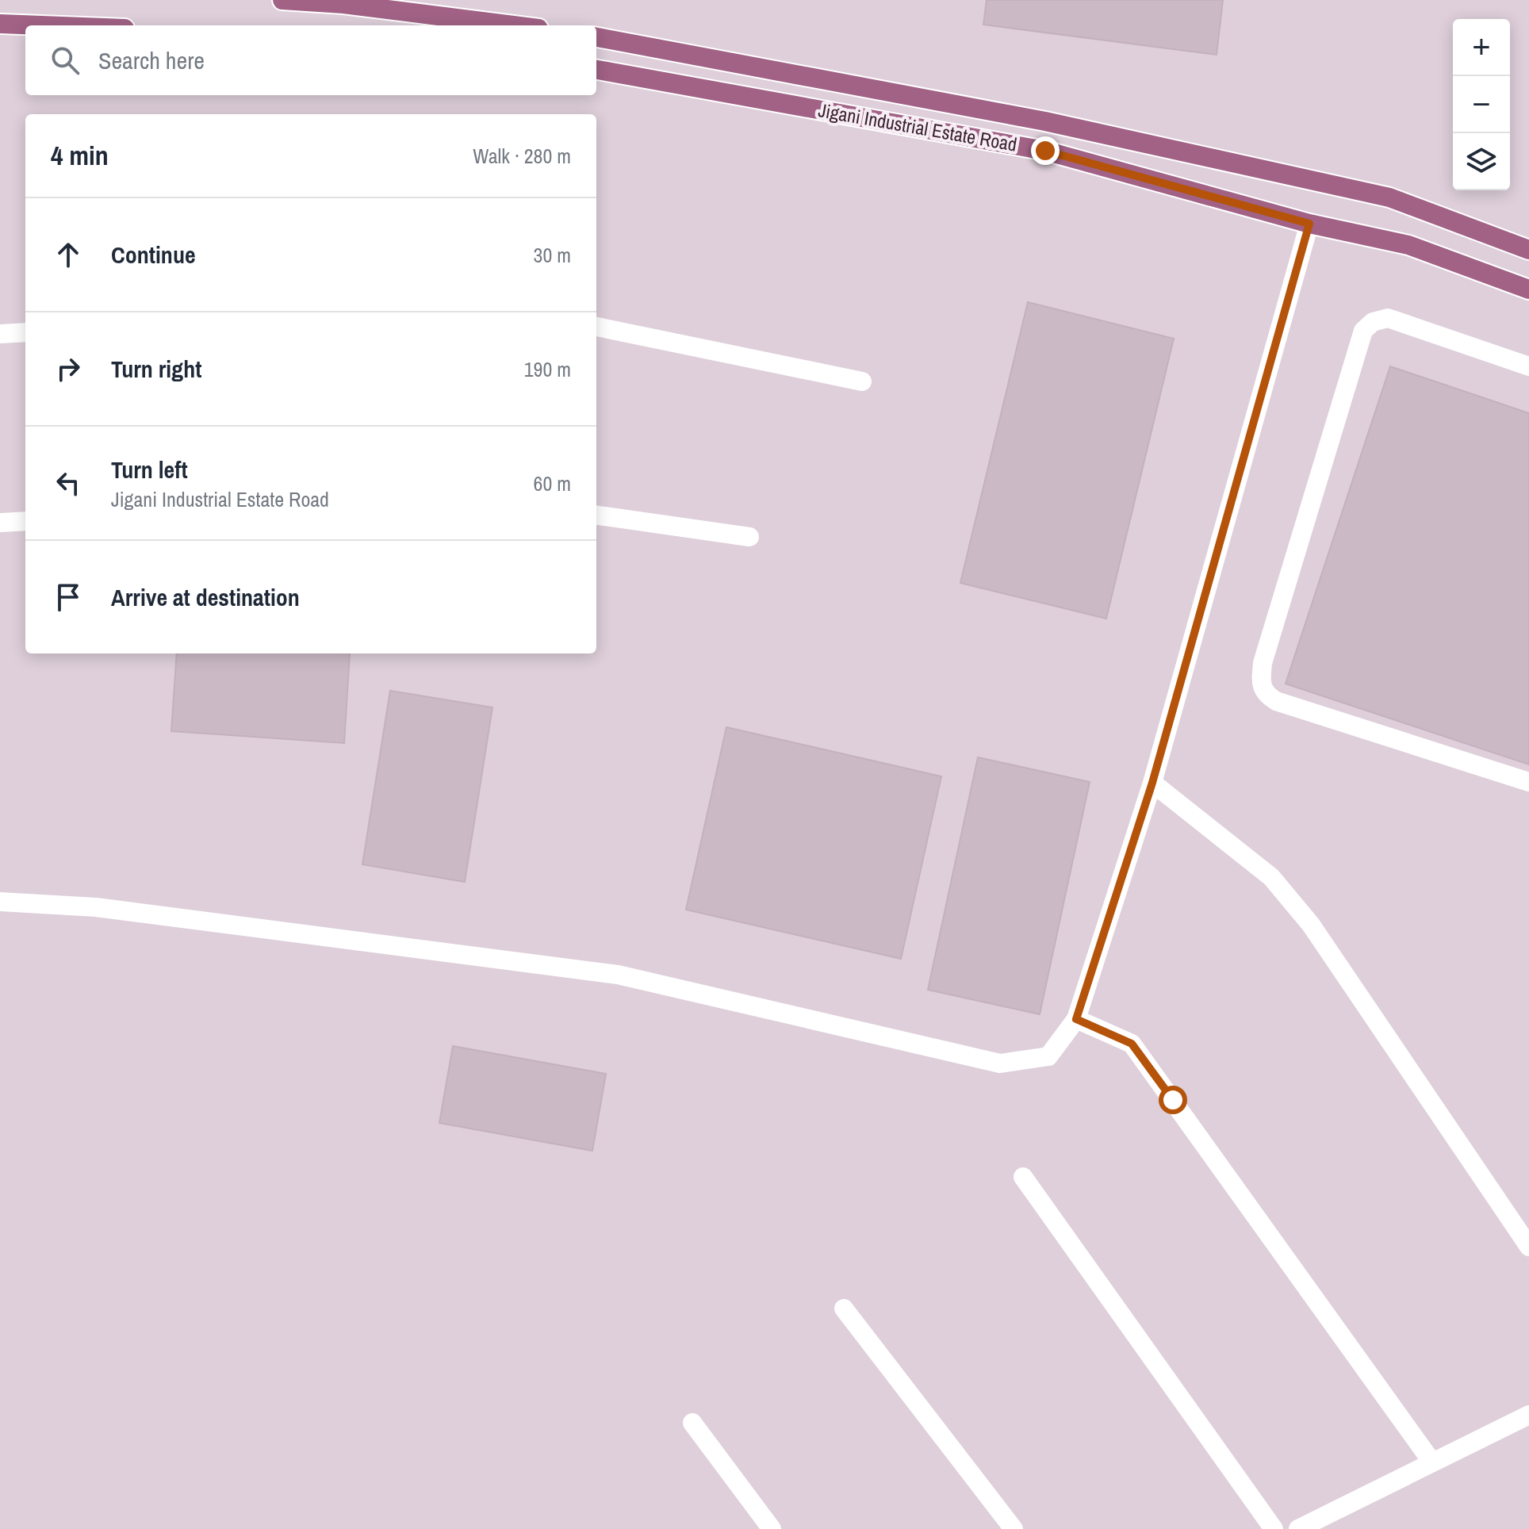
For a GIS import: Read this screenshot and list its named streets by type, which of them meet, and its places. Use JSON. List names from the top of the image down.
{
  "streets": {
    "main road": ["Jigani Industrial Estate Road"]
  },
  "page": {
    "map_buttons": ["+", "−"],
    "search": "Search here",
    "heading": ["4 min", "Walk · 280 m"],
    "list": [
      ["Continue", "30 m"],
      ["Turn right", "190 m"],
      ["Turn left", "Jigani Industrial Estate Road", "60 m"],
      "Arrive at destination"
    ]
  }
}
